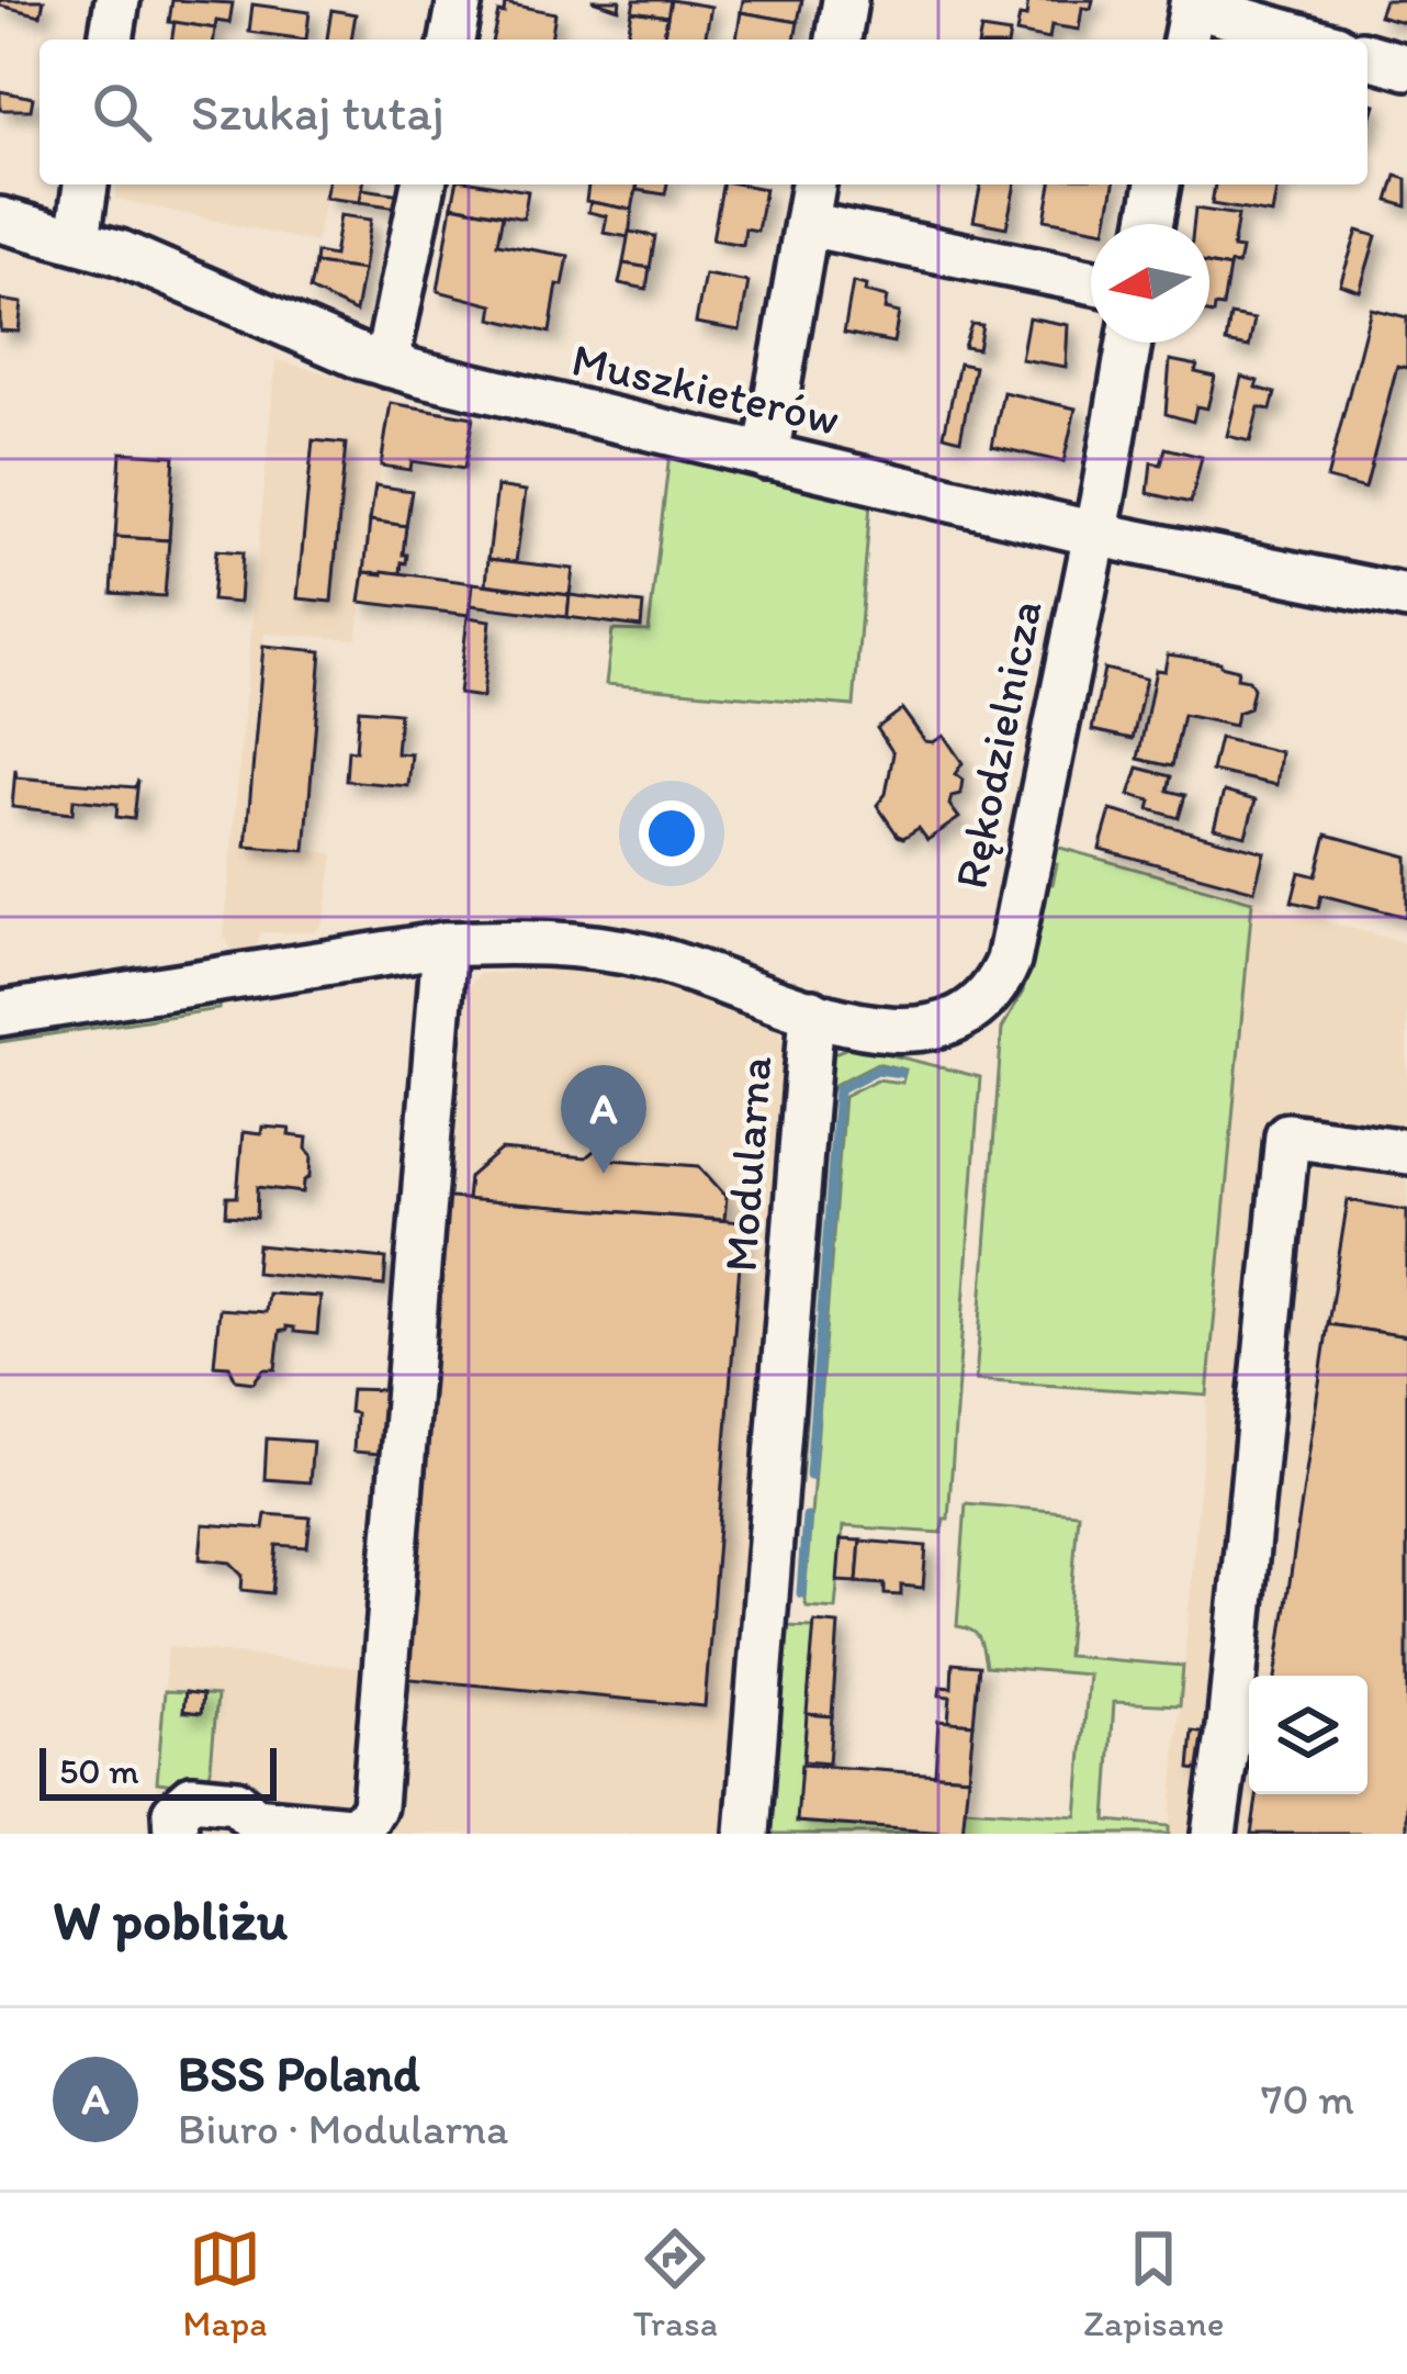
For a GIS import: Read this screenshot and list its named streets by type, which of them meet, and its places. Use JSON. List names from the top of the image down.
{
  "streets": {
    "street": ["Muszkieterów", "Rękodzielnicza", "Modularna"]
  },
  "crossings": [
    ["Muszkieterów", "Rękodzielnicza"],
    ["Rękodzielnicza", "Modularna"]
  ],
  "scale_bar": "50 m",
  "north": "left",
  "page": {
    "search": "Szukaj tutaj",
    "pins": "A",
    "scale": "50 m",
    "heading": "W pobliżu",
    "list": [
      {
        "mark": "A",
        "name": "BSS Poland",
        "note": "Biuro · Modularna",
        "value": "70 m"
      }
    ],
    "nav": ["Mapa", "Trasa", "Zapisane"]
  }
}
